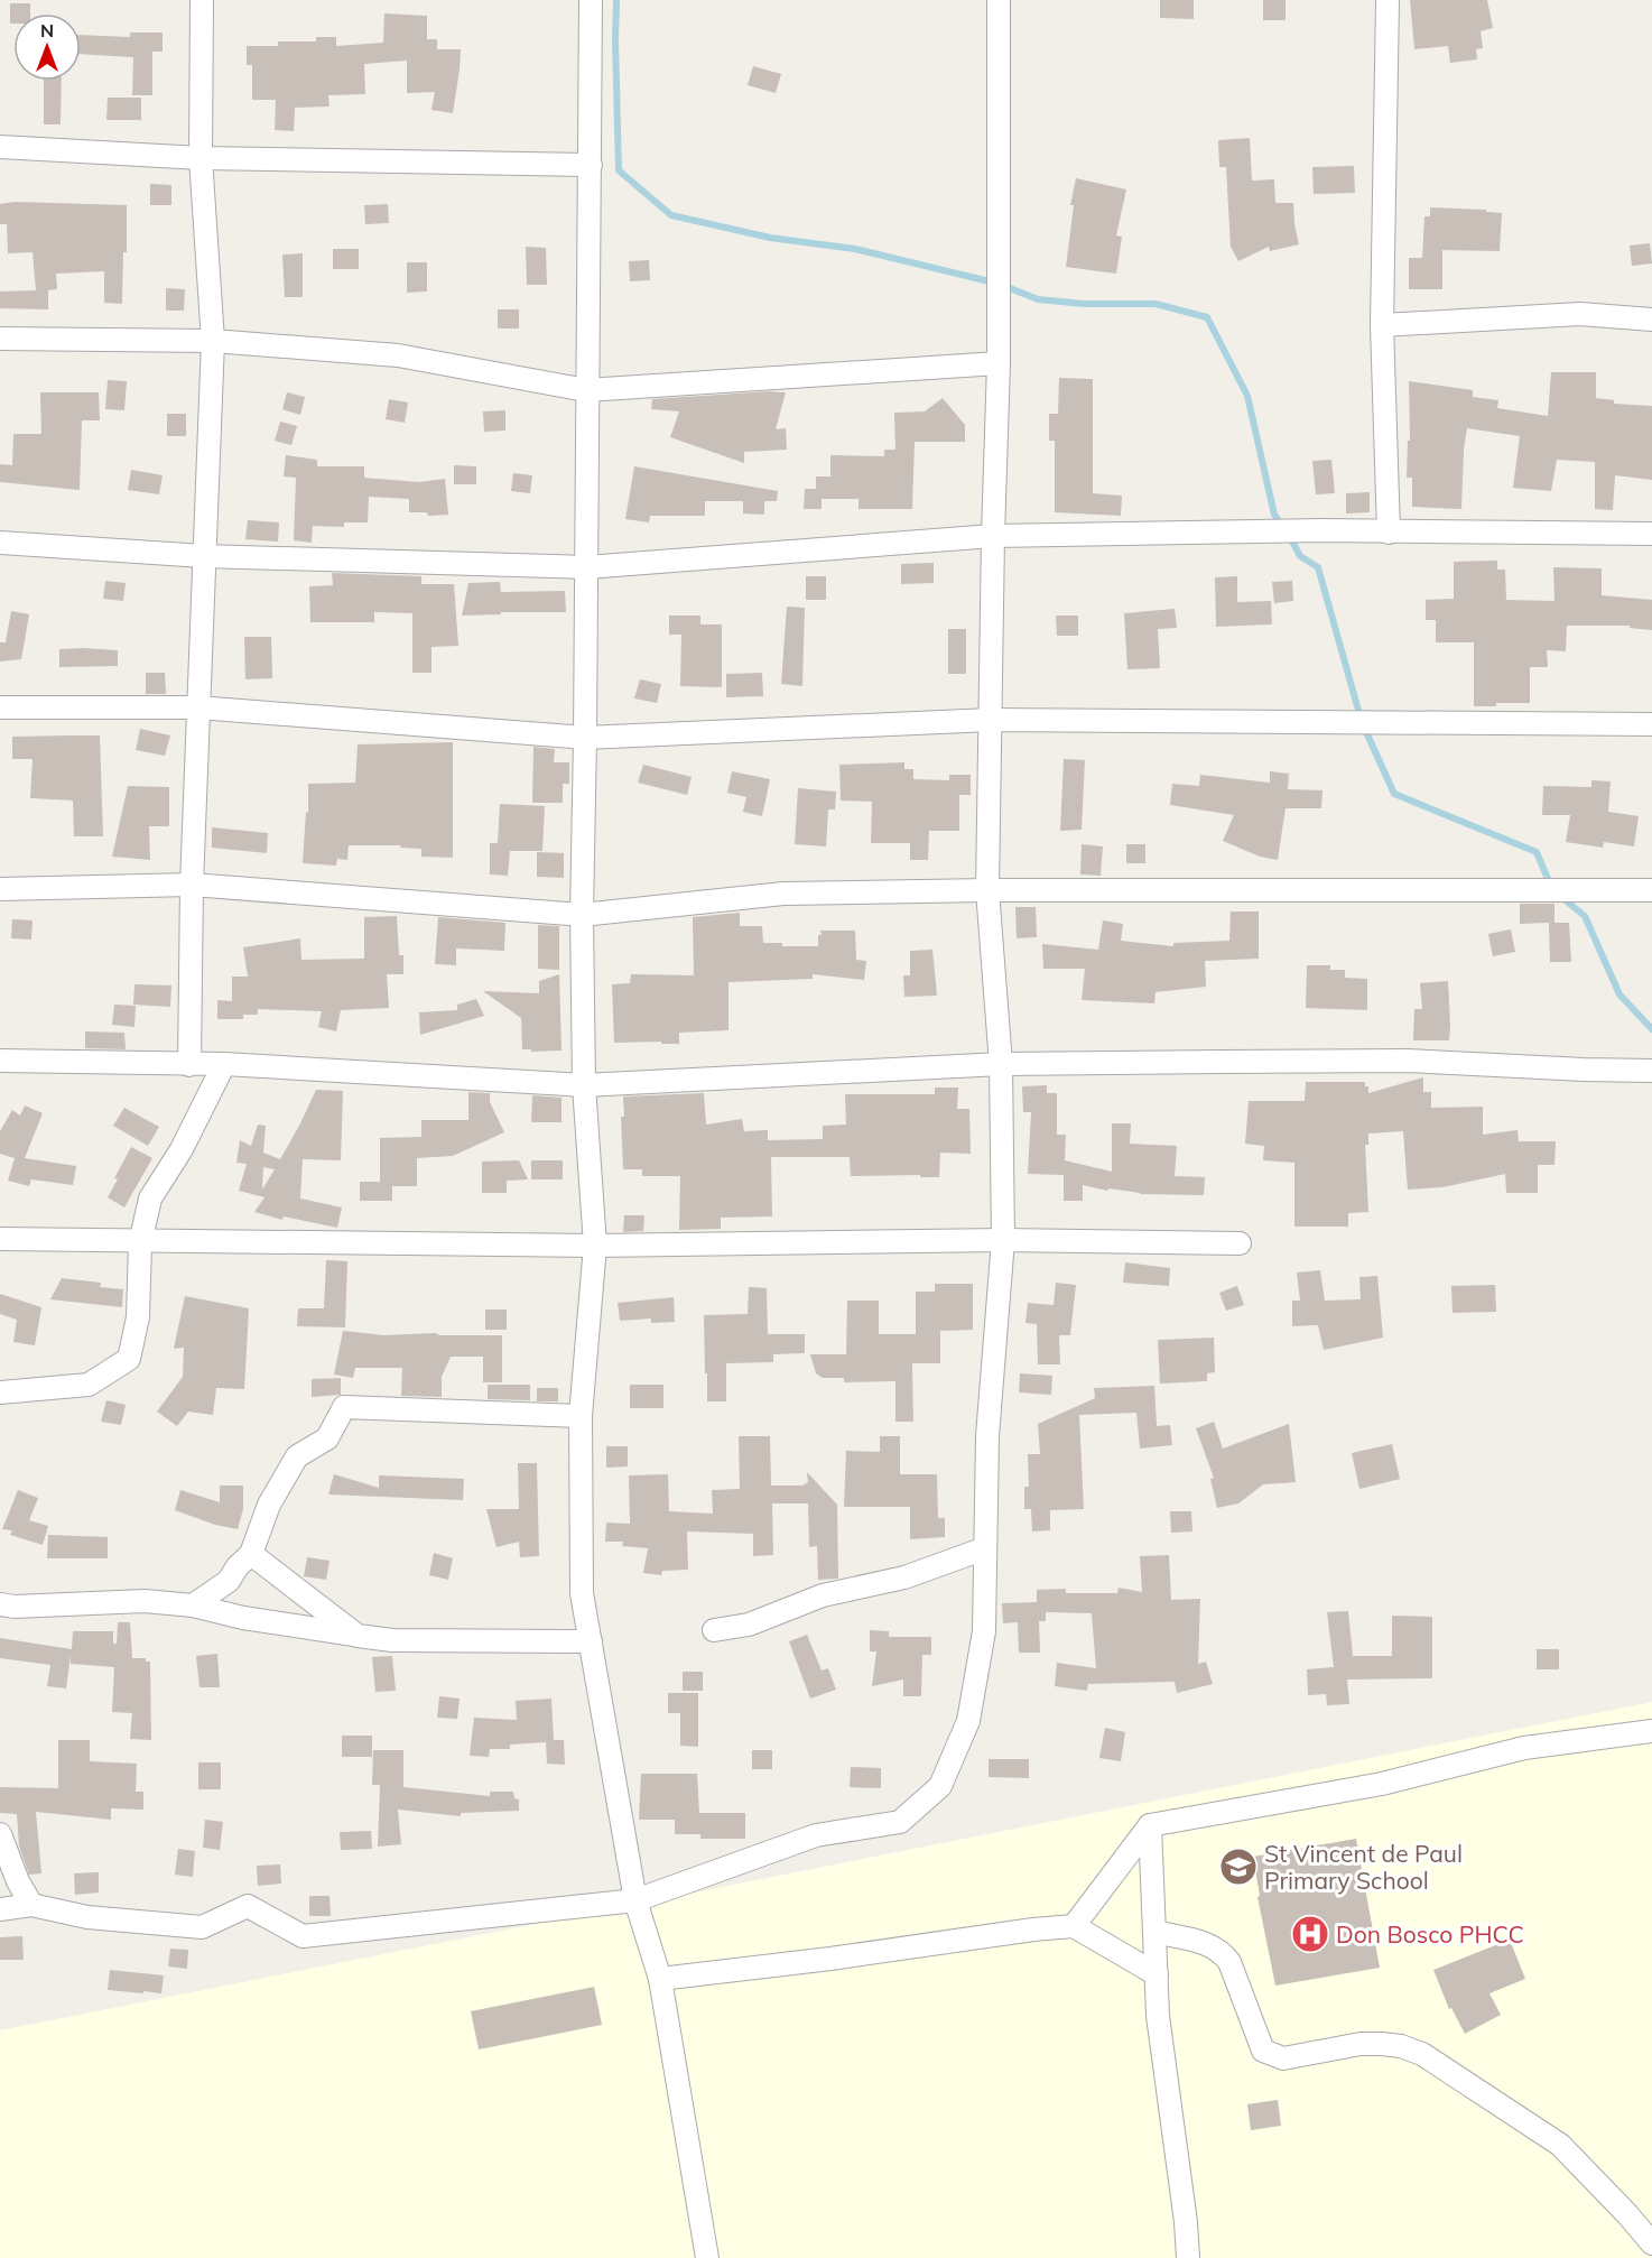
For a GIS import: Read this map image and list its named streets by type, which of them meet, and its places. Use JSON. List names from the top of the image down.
{
  "places": {
    "school or university": ["St Vincent de Paul Primary School"],
    "hospital": ["Don Bosco PHCC"]
  },
  "north": "top"
}
